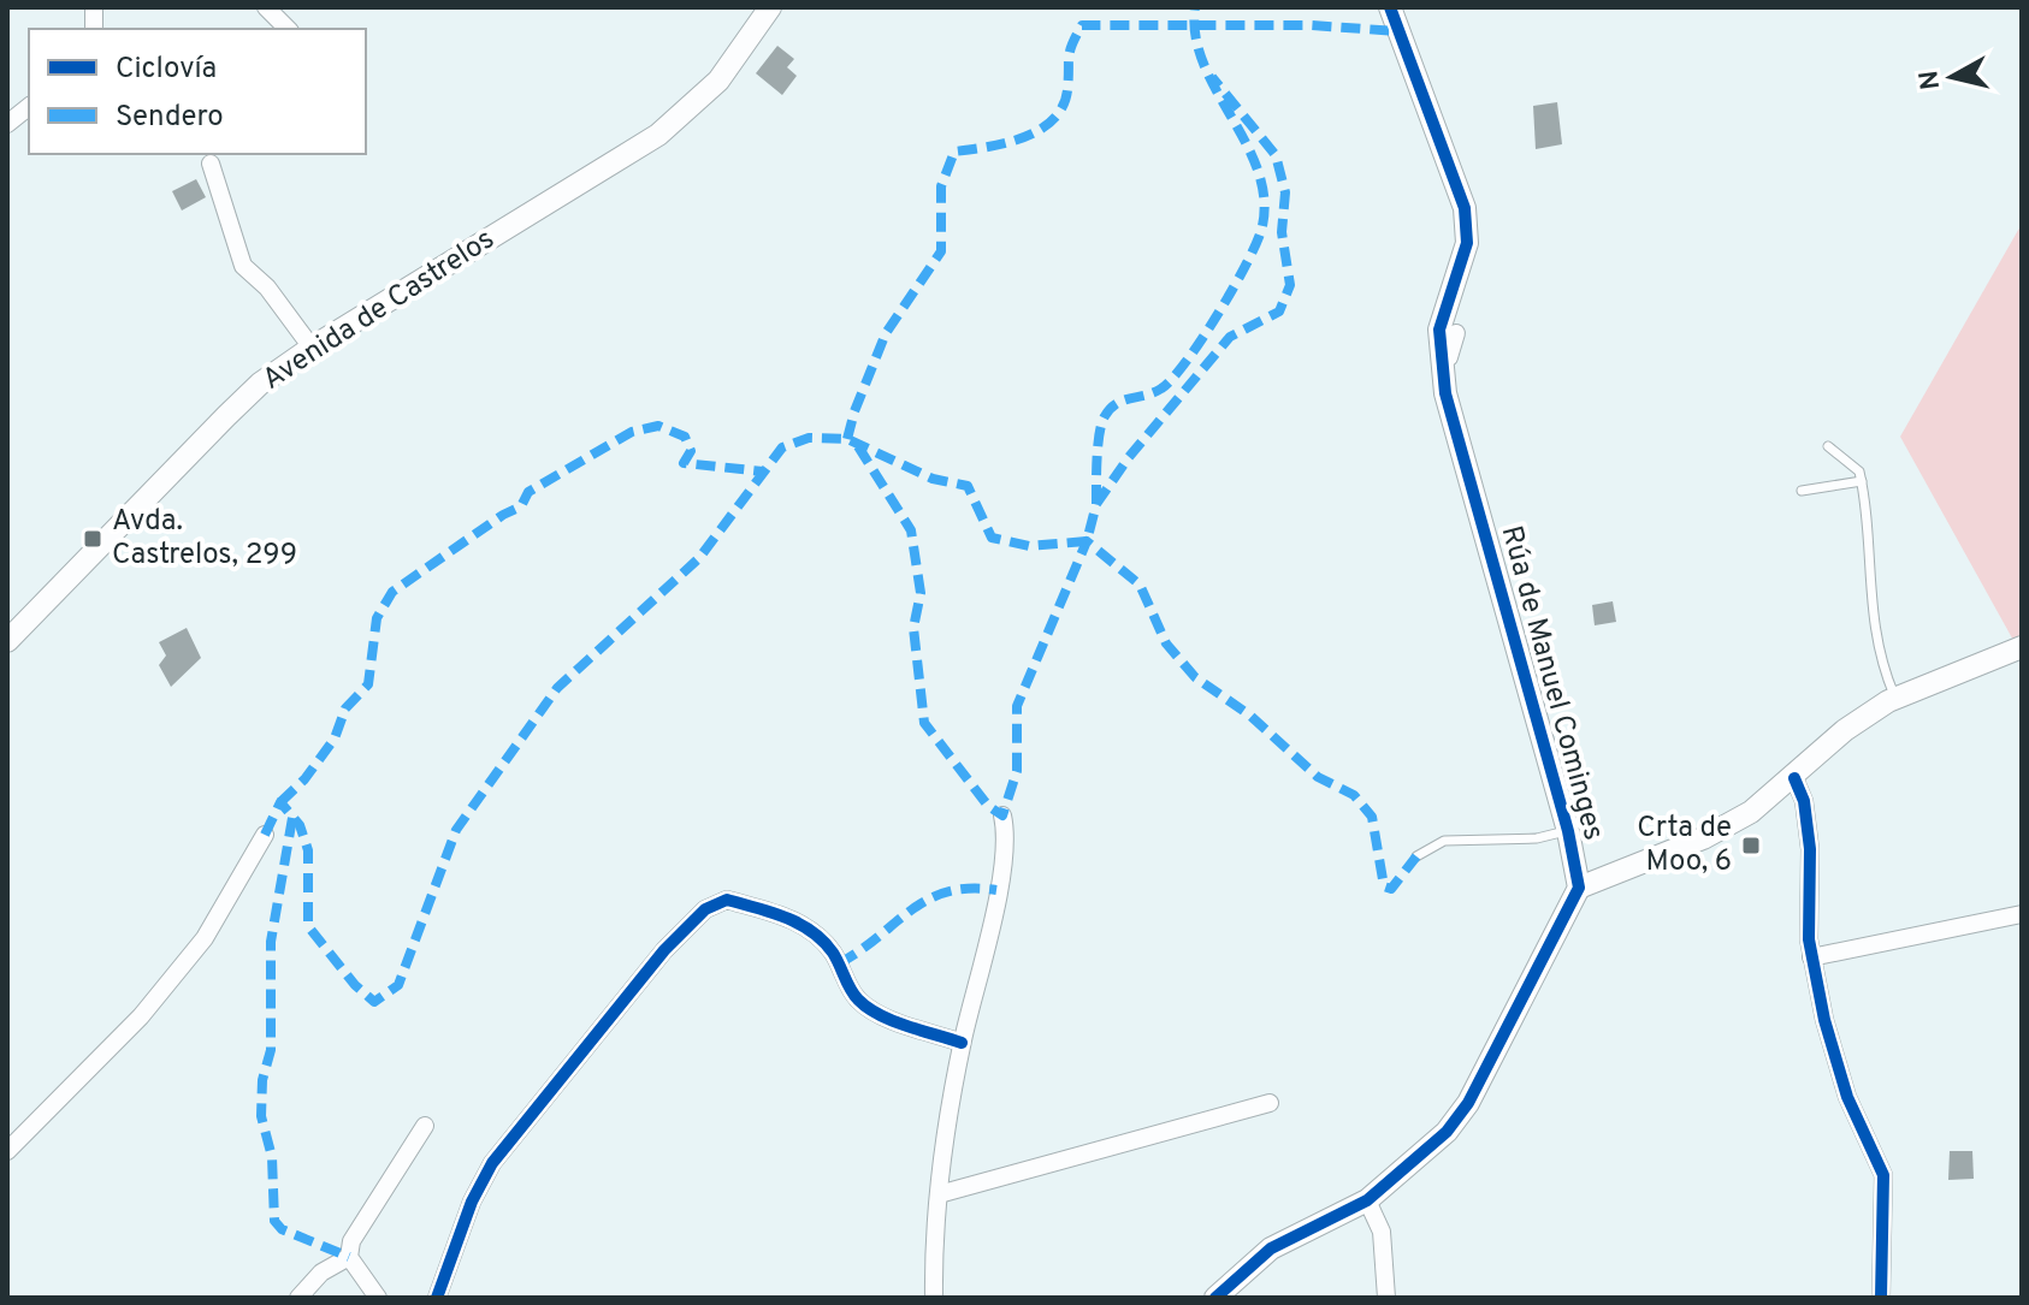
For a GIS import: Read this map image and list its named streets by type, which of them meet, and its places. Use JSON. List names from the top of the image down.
{
  "streets": {
    "street": ["Avenida de Castrelos", "Rúa de Manuel Cominges"]
  },
  "places": {
    "transit": ["Avda. Castrelos, 299", "Crta de Moo, 6"]
  },
  "legend": ["Ciclovía", "Sendero"],
  "north": "left"
}
